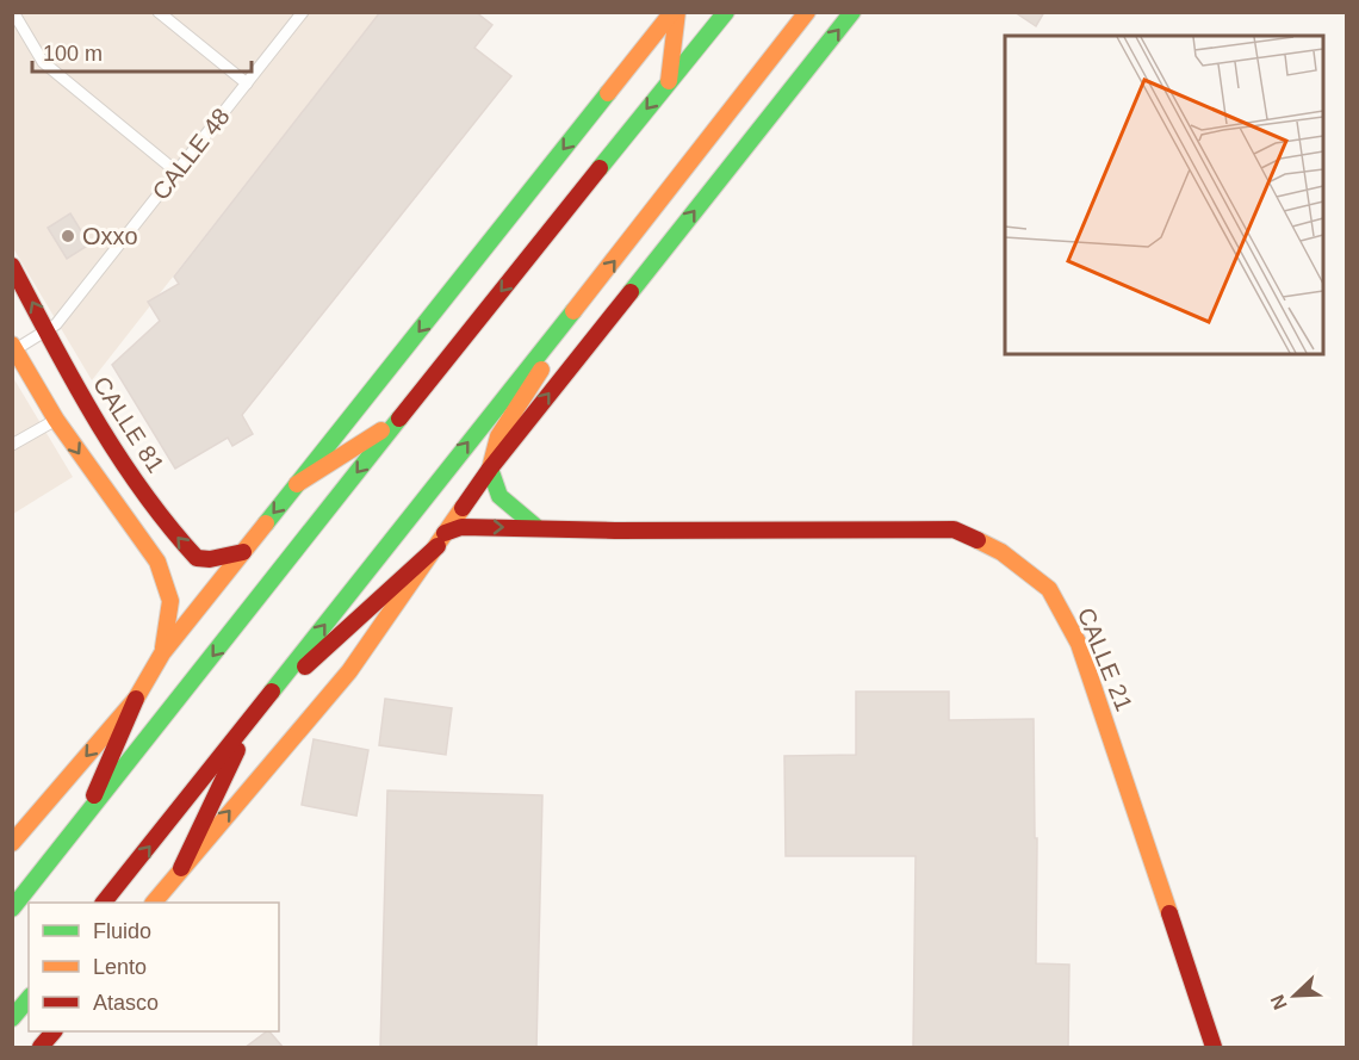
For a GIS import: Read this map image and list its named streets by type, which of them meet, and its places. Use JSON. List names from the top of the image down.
{
  "streets": {
    "main road": ["CALLE 81", "CALLE 21"],
    "street": ["CALLE 48"]
  },
  "crossings": [
    ["CALLE 48", "CALLE 81"]
  ],
  "places": ["Oxxo"],
  "legend": ["Fluido", "Lento", "Atasco"],
  "scale_bar": "100 m",
  "north": "bottom left"
}
